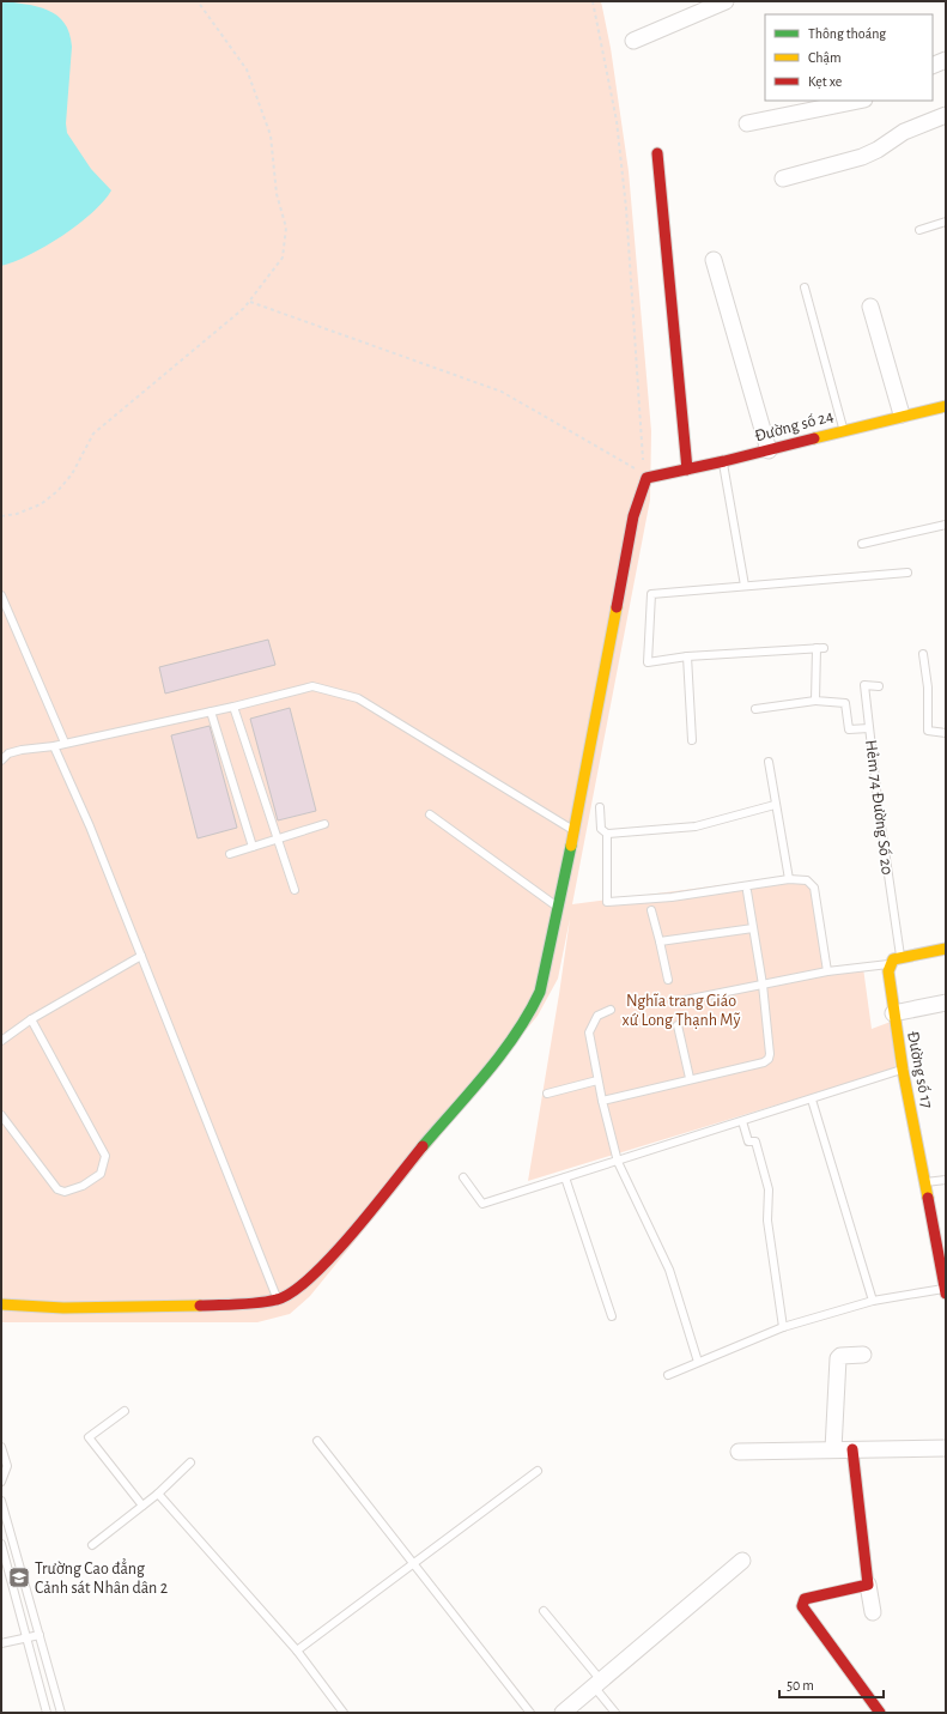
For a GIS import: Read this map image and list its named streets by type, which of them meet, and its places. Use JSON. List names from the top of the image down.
{
  "streets": {
    "street": ["Đường số 24", "Đường số 17"],
    "lane": ["Hẻm 74 Đường Số 20"]
  },
  "parks": ["Nghĩa trang Giáo xứ Long Thạnh Mỹ"],
  "places": {
    "school or university": ["Trường Cao đẳng Cảnh sát Nhân dân 2"]
  },
  "legend": ["Thông thoáng", "Chậm", "Kẹt xe"],
  "scale_bar": "50 m"
}
